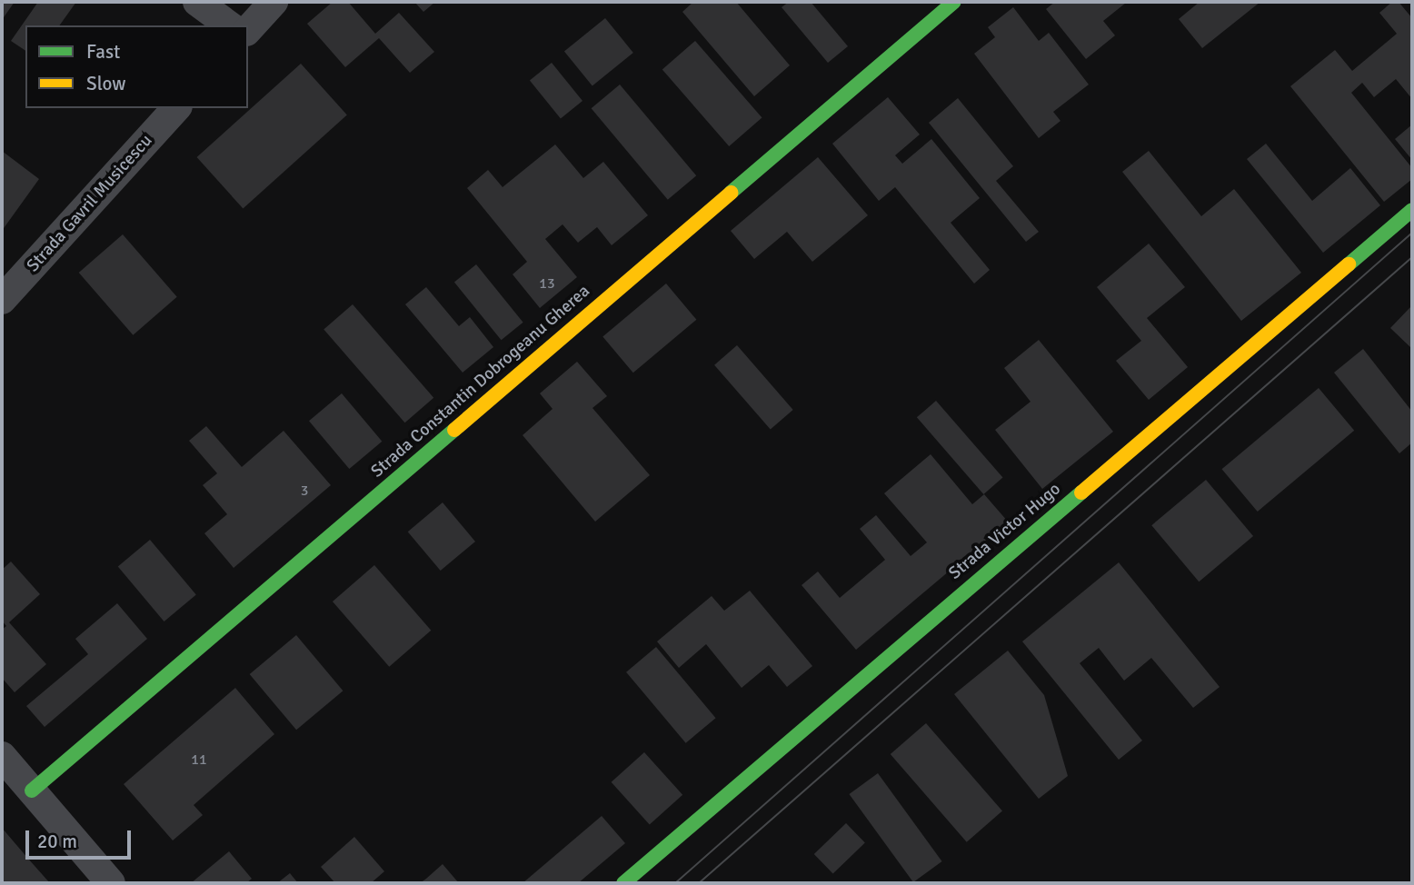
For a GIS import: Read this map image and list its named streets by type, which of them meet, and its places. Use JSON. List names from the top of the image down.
{
  "streets": {
    "street": ["Strada Gavril Musicescu", "Strada Constantin Dobrogeanu Gherea", "Strada Victor Hugo"]
  },
  "house_numbers": ["13", "3", "11"],
  "legend": ["Fast", "Slow"],
  "scale_bar": "20 m"
}
